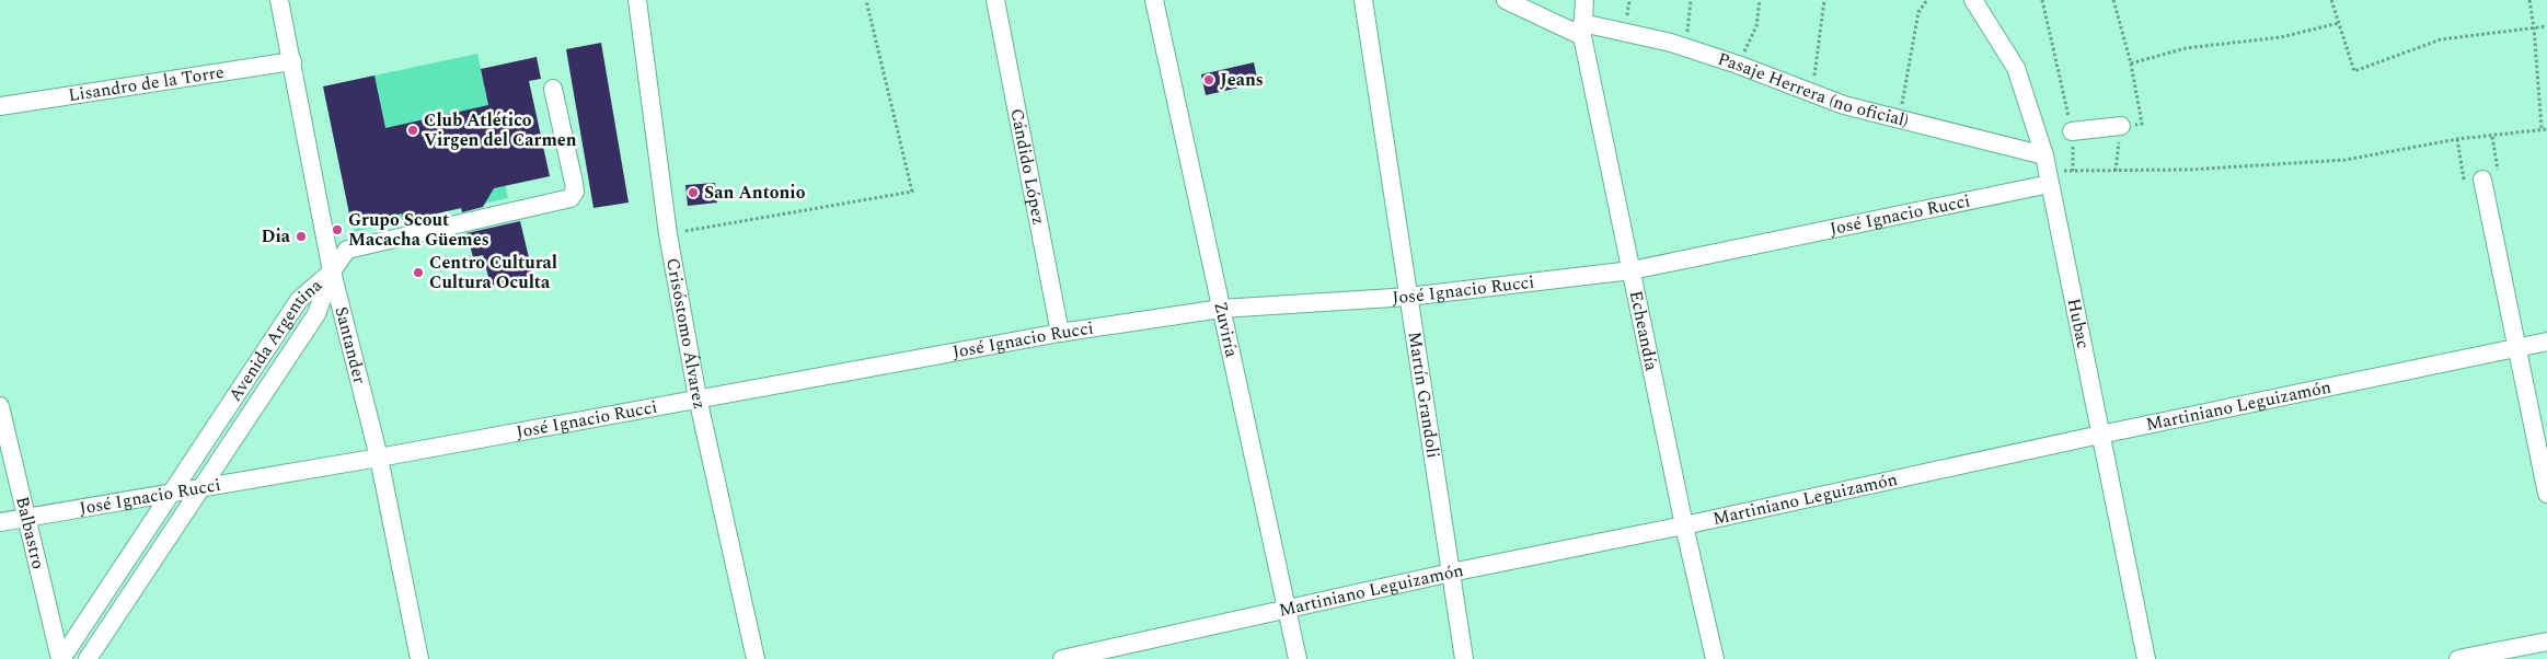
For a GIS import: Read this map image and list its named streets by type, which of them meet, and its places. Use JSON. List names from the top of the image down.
{
  "streets": {
    "street": [
      "Lisandro de la Torre",
      "Pasaje Herrera (no oficial)",
      "Cándido López",
      "José Ignacio Rucci",
      "Hubac",
      "Zuviría",
      "Echeandía",
      "Crisóstomo Álvarez",
      "Avenida Argentina",
      "Santander",
      "Martín Grandoli",
      "Martiniano Leguizamón",
      "Balbastro"
    ]
  },
  "crossings": [
    ["Lisandro de la Torre", "Santander"],
    ["Pasaje Herrera (no oficial)", "José Ignacio Rucci"],
    ["Pasaje Herrera (no oficial)", "Hubac"],
    ["Pasaje Herrera (no oficial)", "Echeandía"],
    ["Cándido López", "José Ignacio Rucci"],
    ["José Ignacio Rucci", "Hubac"],
    ["José Ignacio Rucci", "Zuviría"],
    ["José Ignacio Rucci", "Echeandía"],
    ["José Ignacio Rucci", "Crisóstomo Álvarez"],
    ["José Ignacio Rucci", "Avenida Argentina"],
    ["José Ignacio Rucci", "Santander"],
    ["José Ignacio Rucci", "Martín Grandoli"],
    ["José Ignacio Rucci", "Balbastro"],
    ["Hubac", "Martiniano Leguizamón"],
    ["Zuviría", "Martiniano Leguizamón"],
    ["Echeandía", "Martiniano Leguizamón"],
    ["Avenida Argentina", "Santander"],
    ["Avenida Argentina", "Balbastro"],
    ["Martín Grandoli", "Martiniano Leguizamón"]
  ],
  "places": [
    "Jeans",
    "Club Atlético Virgen del Carmen",
    "San Antonio",
    "Grupo Scout Macacha Güemes",
    "Dia",
    "Centro Cultural Cultura Oculta"
  ]
}
